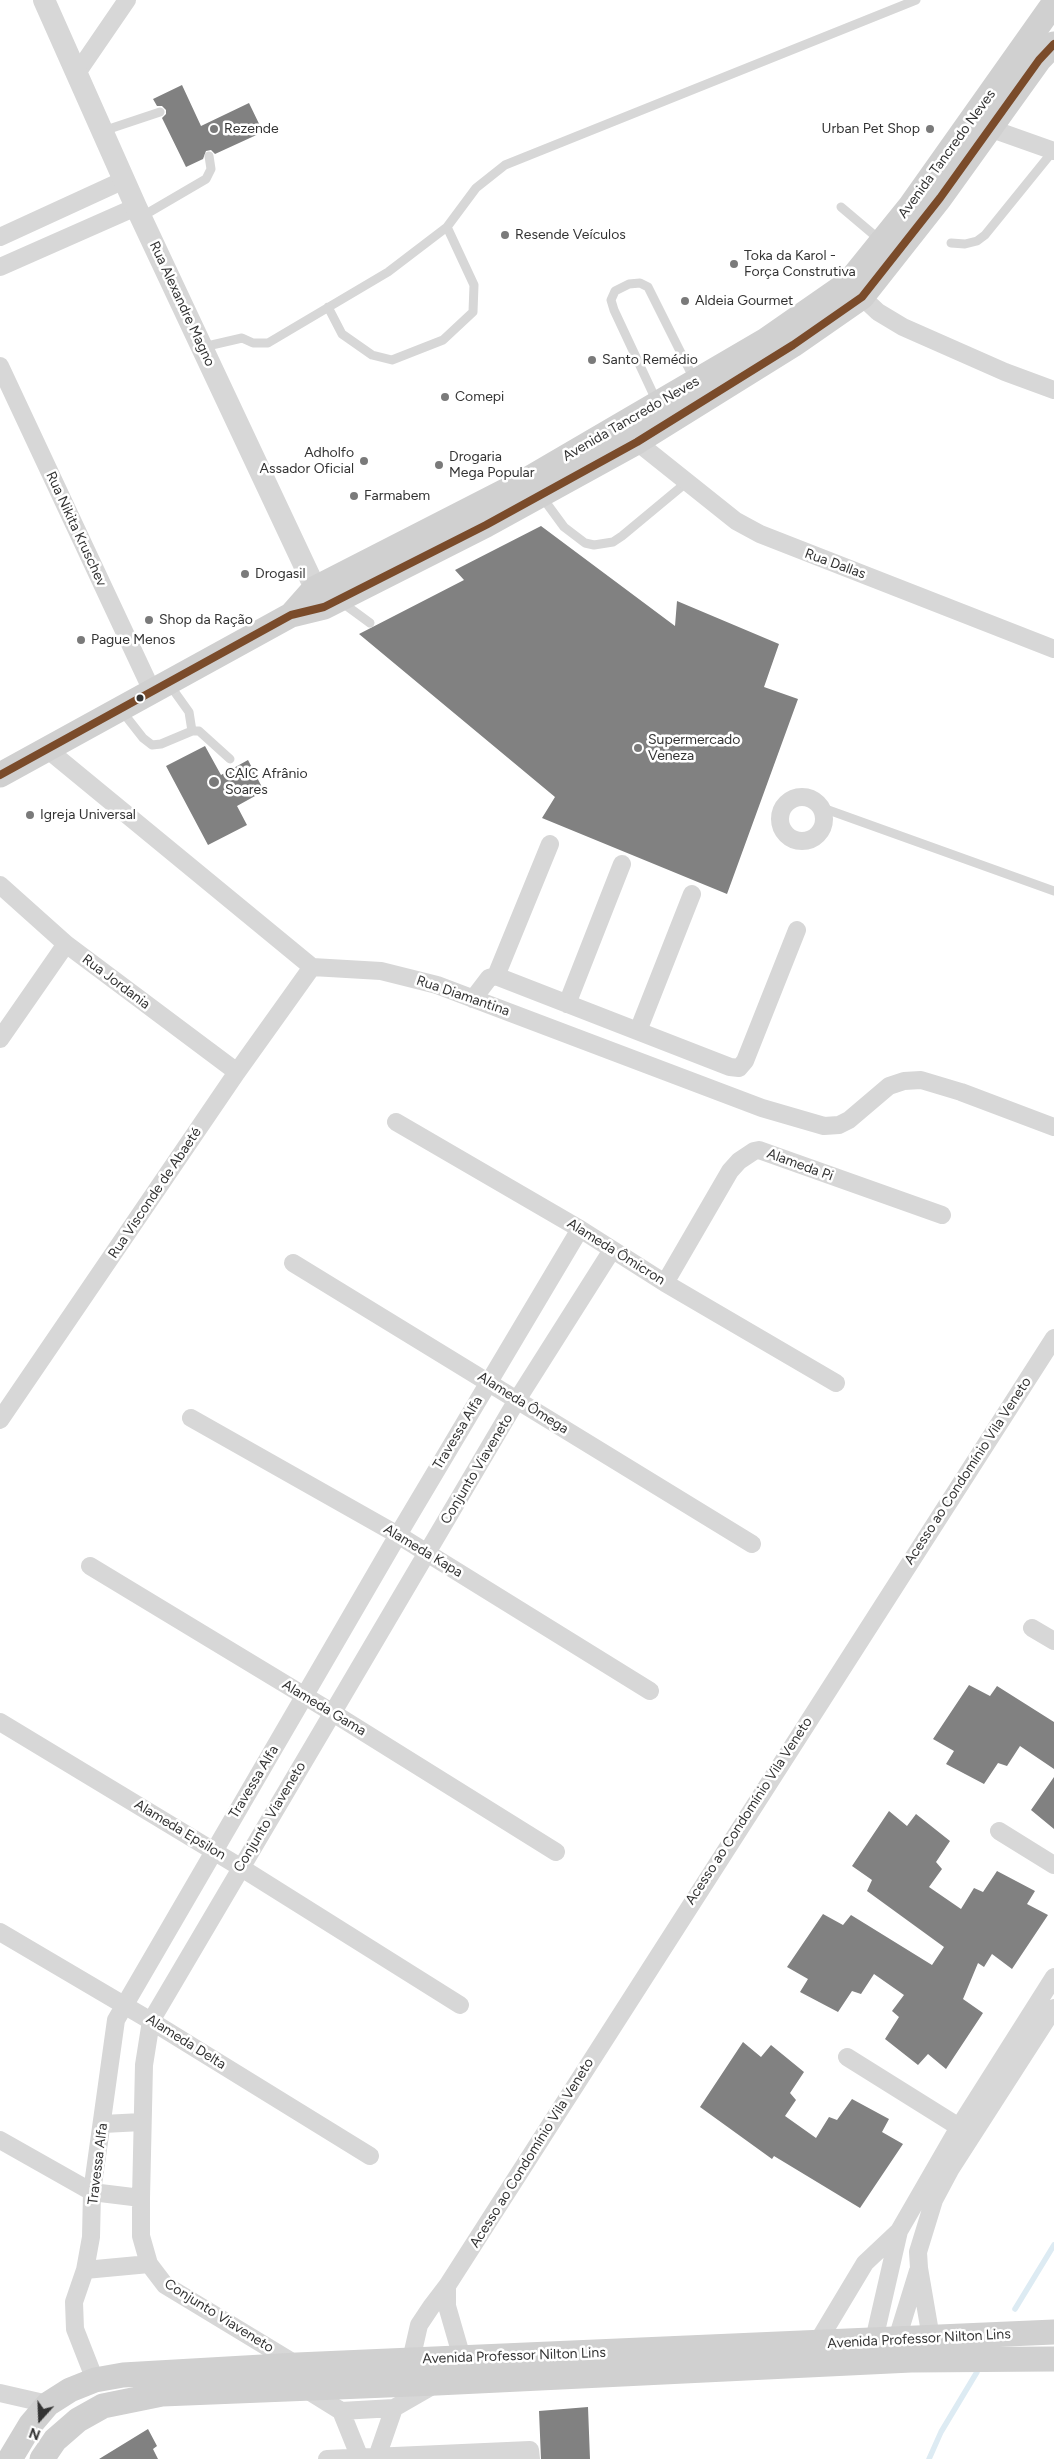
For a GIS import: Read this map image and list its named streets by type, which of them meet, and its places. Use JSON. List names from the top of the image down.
{
  "streets": {
    "main road": ["Avenida Tancredo Neves", "Avenida Professor Nilton Lins"],
    "street": [
      "Rua Alexandre Magno",
      "Rua Nikita Kruschev",
      "Rua Dallas",
      "Rua Jordania",
      "Rua Diamantina",
      "Alameda Pi",
      "Rua Visconde de Abaeté",
      "Alameda Ômicron",
      "Alameda Ômega",
      "Travessa Alfa",
      "Conjunto Viaveneto",
      "Acesso ao Condomínio Vila Veneto",
      "Alameda Kapa",
      "Alameda Gama",
      "Alameda Epsilon",
      "Alameda Delta"
    ]
  },
  "crossings": [
    ["Avenida Tancredo Neves", "Rua Alexandre Magno"],
    ["Avenida Tancredo Neves", "Rua Nikita Kruschev"],
    ["Avenida Tancredo Neves", "Rua Dallas"],
    ["Rua Jordania", "Rua Visconde de Abaeté"],
    ["Rua Diamantina", "Rua Visconde de Abaeté"],
    ["Alameda Pi", "Alameda Ômicron"],
    ["Alameda Ômicron", "Travessa Alfa"],
    ["Alameda Ômicron", "Conjunto Viaveneto"],
    ["Alameda Ômega", "Travessa Alfa"],
    ["Alameda Ômega", "Conjunto Viaveneto"],
    ["Travessa Alfa", "Alameda Kapa"],
    ["Travessa Alfa", "Alameda Gama"],
    ["Travessa Alfa", "Alameda Epsilon"],
    ["Travessa Alfa", "Alameda Delta"],
    ["Travessa Alfa", "Avenida Professor Nilton Lins"],
    ["Conjunto Viaveneto", "Alameda Kapa"],
    ["Conjunto Viaveneto", "Alameda Gama"],
    ["Conjunto Viaveneto", "Alameda Epsilon"],
    ["Conjunto Viaveneto", "Alameda Delta"],
    ["Conjunto Viaveneto", "Avenida Professor Nilton Lins"],
    ["Acesso ao Condomínio Vila Veneto", "Avenida Professor Nilton Lins"]
  ],
  "places": [
    "Rezende",
    "Urban Pet Shop",
    "Resende Veículos",
    "Toka da Karol - Força Construtiva",
    "Aldeia Gourmet",
    "Santo Remédio",
    "Comepi",
    "Adholfo Assador Oficial",
    "Drogaria Mega Popular",
    "Farmabem",
    "Drogasil",
    "Shop da Ração",
    "Pague Menos",
    "Supermercado Veneza",
    "CAIC Afrânio Soares",
    "Igreja Universal"
  ],
  "north": "bottom"
}
